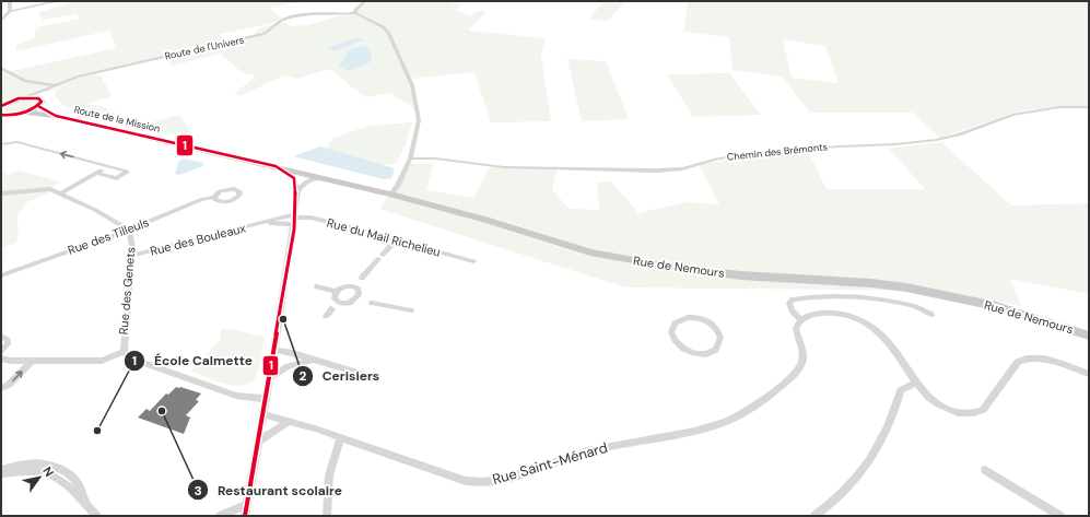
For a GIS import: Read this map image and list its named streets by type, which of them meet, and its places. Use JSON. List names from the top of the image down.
{
  "streets": {
    "main road": ["Route de la Mission", "Rue de Nemours"],
    "street": [
      "Route de l'Univers",
      "Chemin des Brémonts",
      "Rue des Tilleuls",
      "Rue du Mail Richelieu",
      "Rue des Bouleaux",
      "Rue des Genets",
      "Rue Saint-Ménard"
    ]
  },
  "crossings": [
    ["Route de la Mission", "Rue de Nemours"],
    ["Rue des Tilleuls", "Rue des Genets"],
    ["Rue du Mail Richelieu", "Rue des Bouleaux"],
    ["Rue des Bouleaux", "Rue des Genets"]
  ],
  "places": ["Cerisiers", "Restaurant scolaire", "École Calmette"],
  "lines": ["transit line 1"],
  "north": "top right"
}
